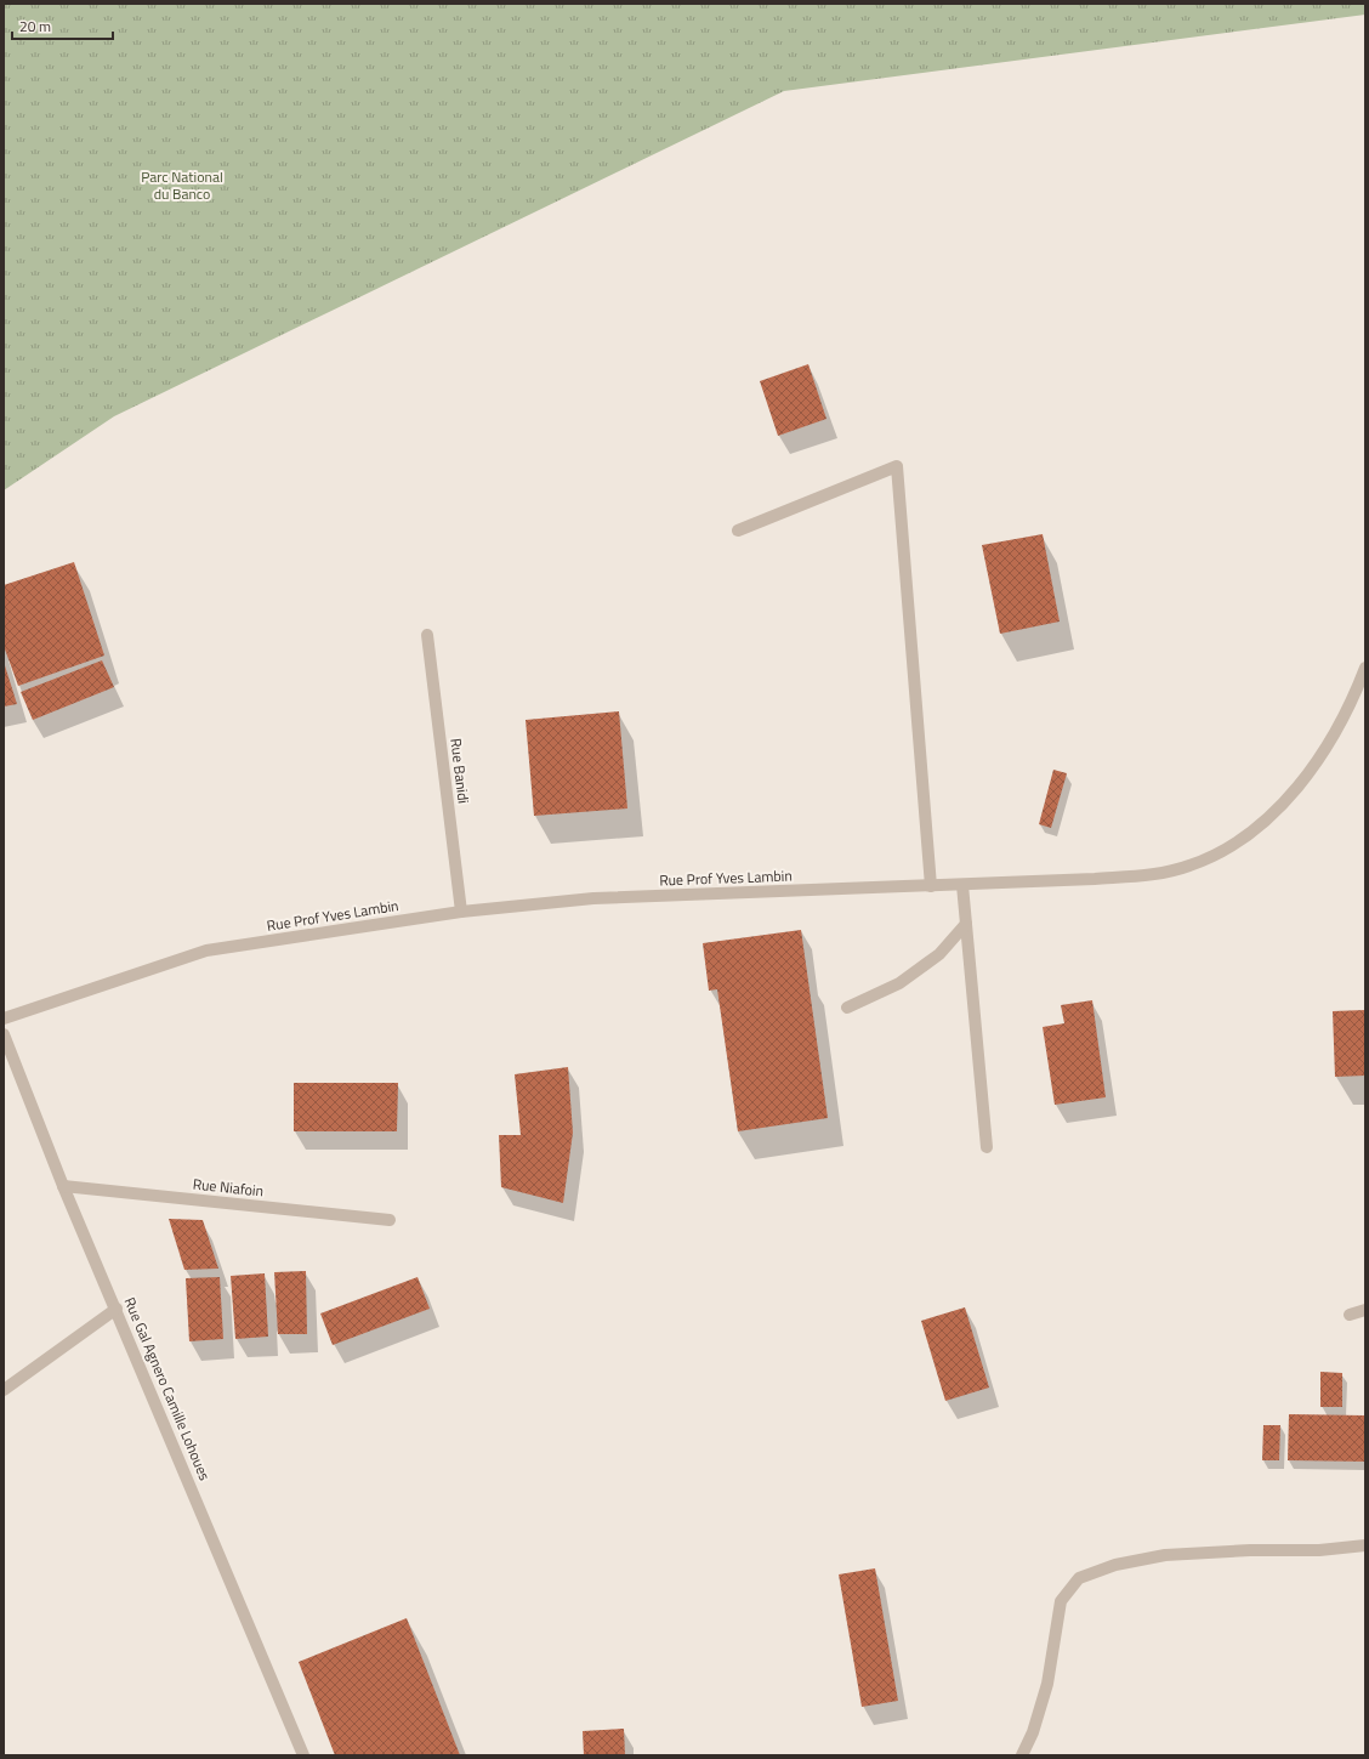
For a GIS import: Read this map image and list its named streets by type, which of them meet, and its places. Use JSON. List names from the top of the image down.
{
  "streets": {
    "street": [
      "Rue Banidi",
      "Rue Prof Yves Lambin",
      "Rue Niafoin",
      "Rue Gal Agnero Camille Lohoues"
    ]
  },
  "crossings": [
    ["Rue Banidi", "Rue Prof Yves Lambin"],
    ["Rue Niafoin", "Rue Gal Agnero Camille Lohoues"]
  ],
  "parks": ["Parc National du Banco"],
  "scale_bar": "20 m"
}
